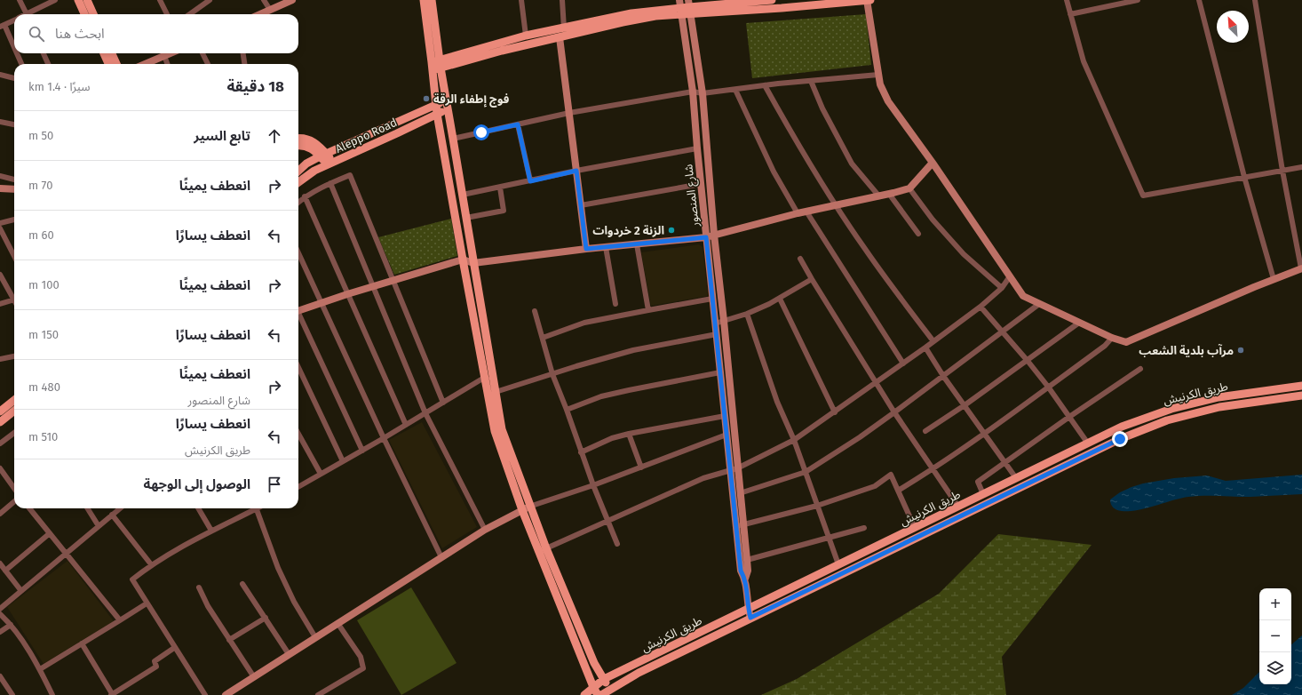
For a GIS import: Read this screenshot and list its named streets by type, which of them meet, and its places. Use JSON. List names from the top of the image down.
{
  "streets": {
    "main road": ["Aleppo Road", "طريق الكرنيش"],
    "street": ["شارع المنصور"]
  },
  "crossings": [
    ["شارع المنصور", "طريق الكرنيش"]
  ],
  "places": ["فوج إطفاء الرقة", "الزنة 2 خردوات", "مرآب بلدية الشعب"],
  "north": "top left",
  "page": {
    "search": "ابحث هنا",
    "heading": ["18 دقيقة", "سيرًا · 1.4 km"],
    "list": [
      ["تابع السير", "50 m"],
      ["انعطف يمينًا", "70 m"],
      ["انعطف يسارًا", "60 m"],
      ["انعطف يمينًا", "100 m"],
      ["انعطف يسارًا", "150 m"],
      ["انعطف يمينًا", "شارع المنصور", "480 m"],
      ["انعطف يسارًا", "طريق الكرنيش", "510 m"],
      "الوصول إلى الوجهة"
    ],
    "map_buttons": ["+", "−"]
  }
}
